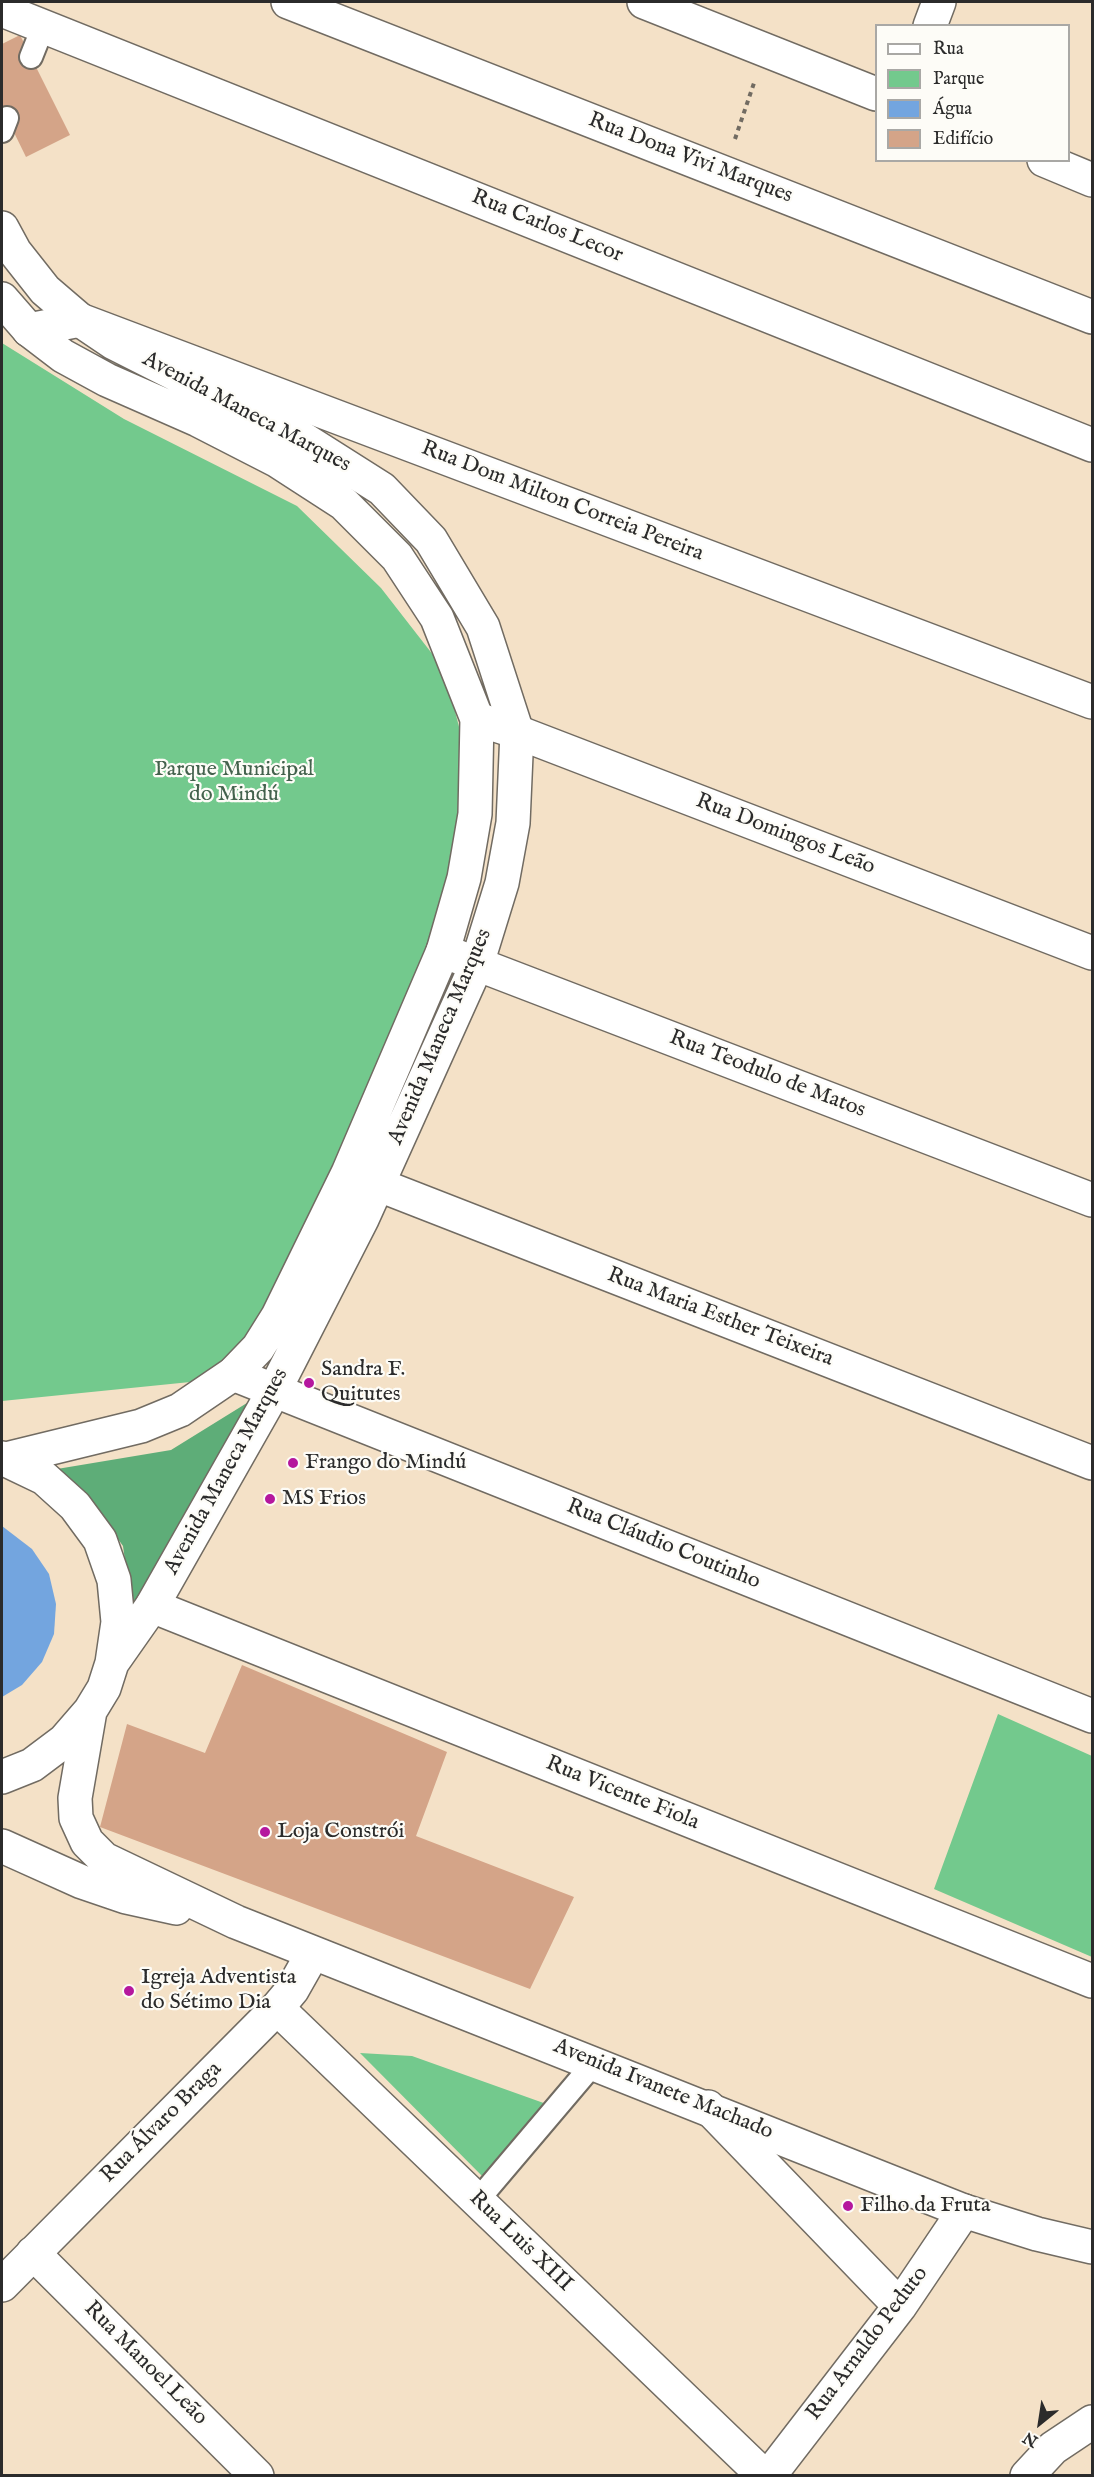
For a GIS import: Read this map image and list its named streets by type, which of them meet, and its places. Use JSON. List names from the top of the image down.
{
  "streets": {
    "street": [
      "Rua Dona Vivi Marques",
      "Rua Carlos Lecor",
      "Avenida Maneca Marques",
      "Rua Dom Milton Correia Pereira",
      "Rua Domingos Leão",
      "Rua Teodulo de Matos",
      "Rua Maria Esther Teixeira",
      "Rua Cláudio Coutinho",
      "Rua Vicente Fiola",
      "Avenida Ivanete Machado",
      "Rua Álvaro Braga",
      "Rua Luis XIII",
      "Rua Arnaldo Peduto",
      "Rua Manoel Leão"
    ]
  },
  "crossings": [
    ["Avenida Maneca Marques", "Rua Dom Milton Correia Pereira"],
    ["Avenida Maneca Marques", "Rua Domingos Leão"],
    ["Avenida Maneca Marques", "Rua Teodulo de Matos"],
    ["Avenida Maneca Marques", "Rua Maria Esther Teixeira"],
    ["Avenida Maneca Marques", "Rua Cláudio Coutinho"],
    ["Avenida Maneca Marques", "Rua Vicente Fiola"],
    ["Avenida Ivanete Machado", "Rua Álvaro Braga"],
    ["Avenida Ivanete Machado", "Rua Arnaldo Peduto"],
    ["Rua Álvaro Braga", "Rua Luis XIII"],
    ["Rua Álvaro Braga", "Rua Manoel Leão"]
  ],
  "parks": ["Parque Municipal do Mindú"],
  "places": [
    "Sandra F. Quitutes",
    "Frango do Mindú",
    "MS Frios",
    "Loja Constrói",
    "Igreja Adventista do Sétimo Dia",
    "Filho da Fruta"
  ],
  "legend": [
    "Rua",
    "Parque",
    "Água",
    "Edifício"
  ],
  "north": "bottom left"
}
